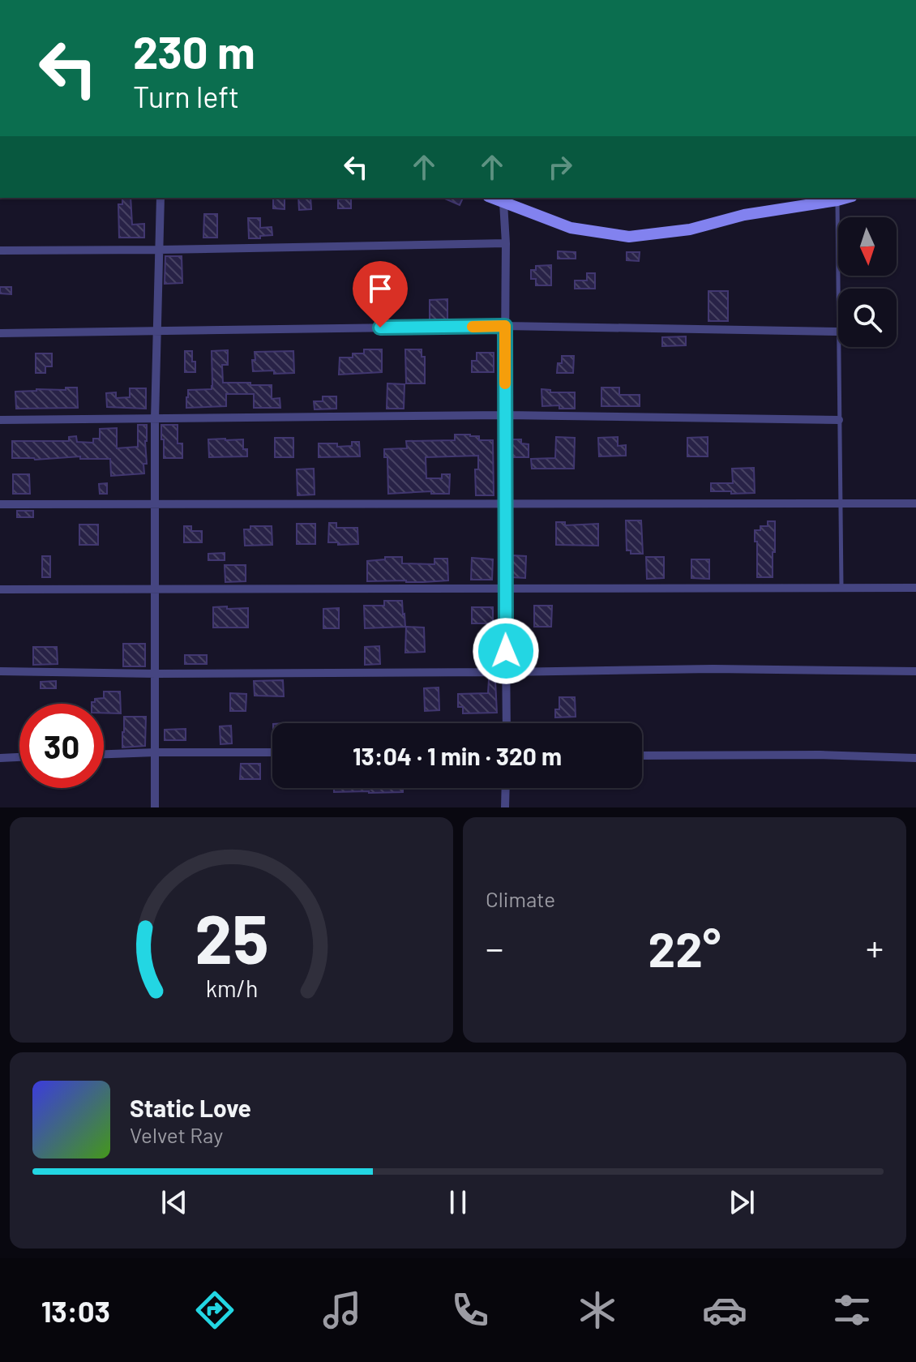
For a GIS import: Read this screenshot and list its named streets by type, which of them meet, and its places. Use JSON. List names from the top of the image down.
{
  "north": "bottom",
  "page": {
    "turn": ["230 m", "Turn left"],
    "limit": "30",
    "trip": "13:04 · 1 min · 320 m",
    "tile": "Climate",
    "heat": ["−", "22°", "+"],
    "song": ["Static Love", "Velvet Ray"],
    "tabs": "13:03",
    "gauge": ["25", "km/h"]
  }
}
